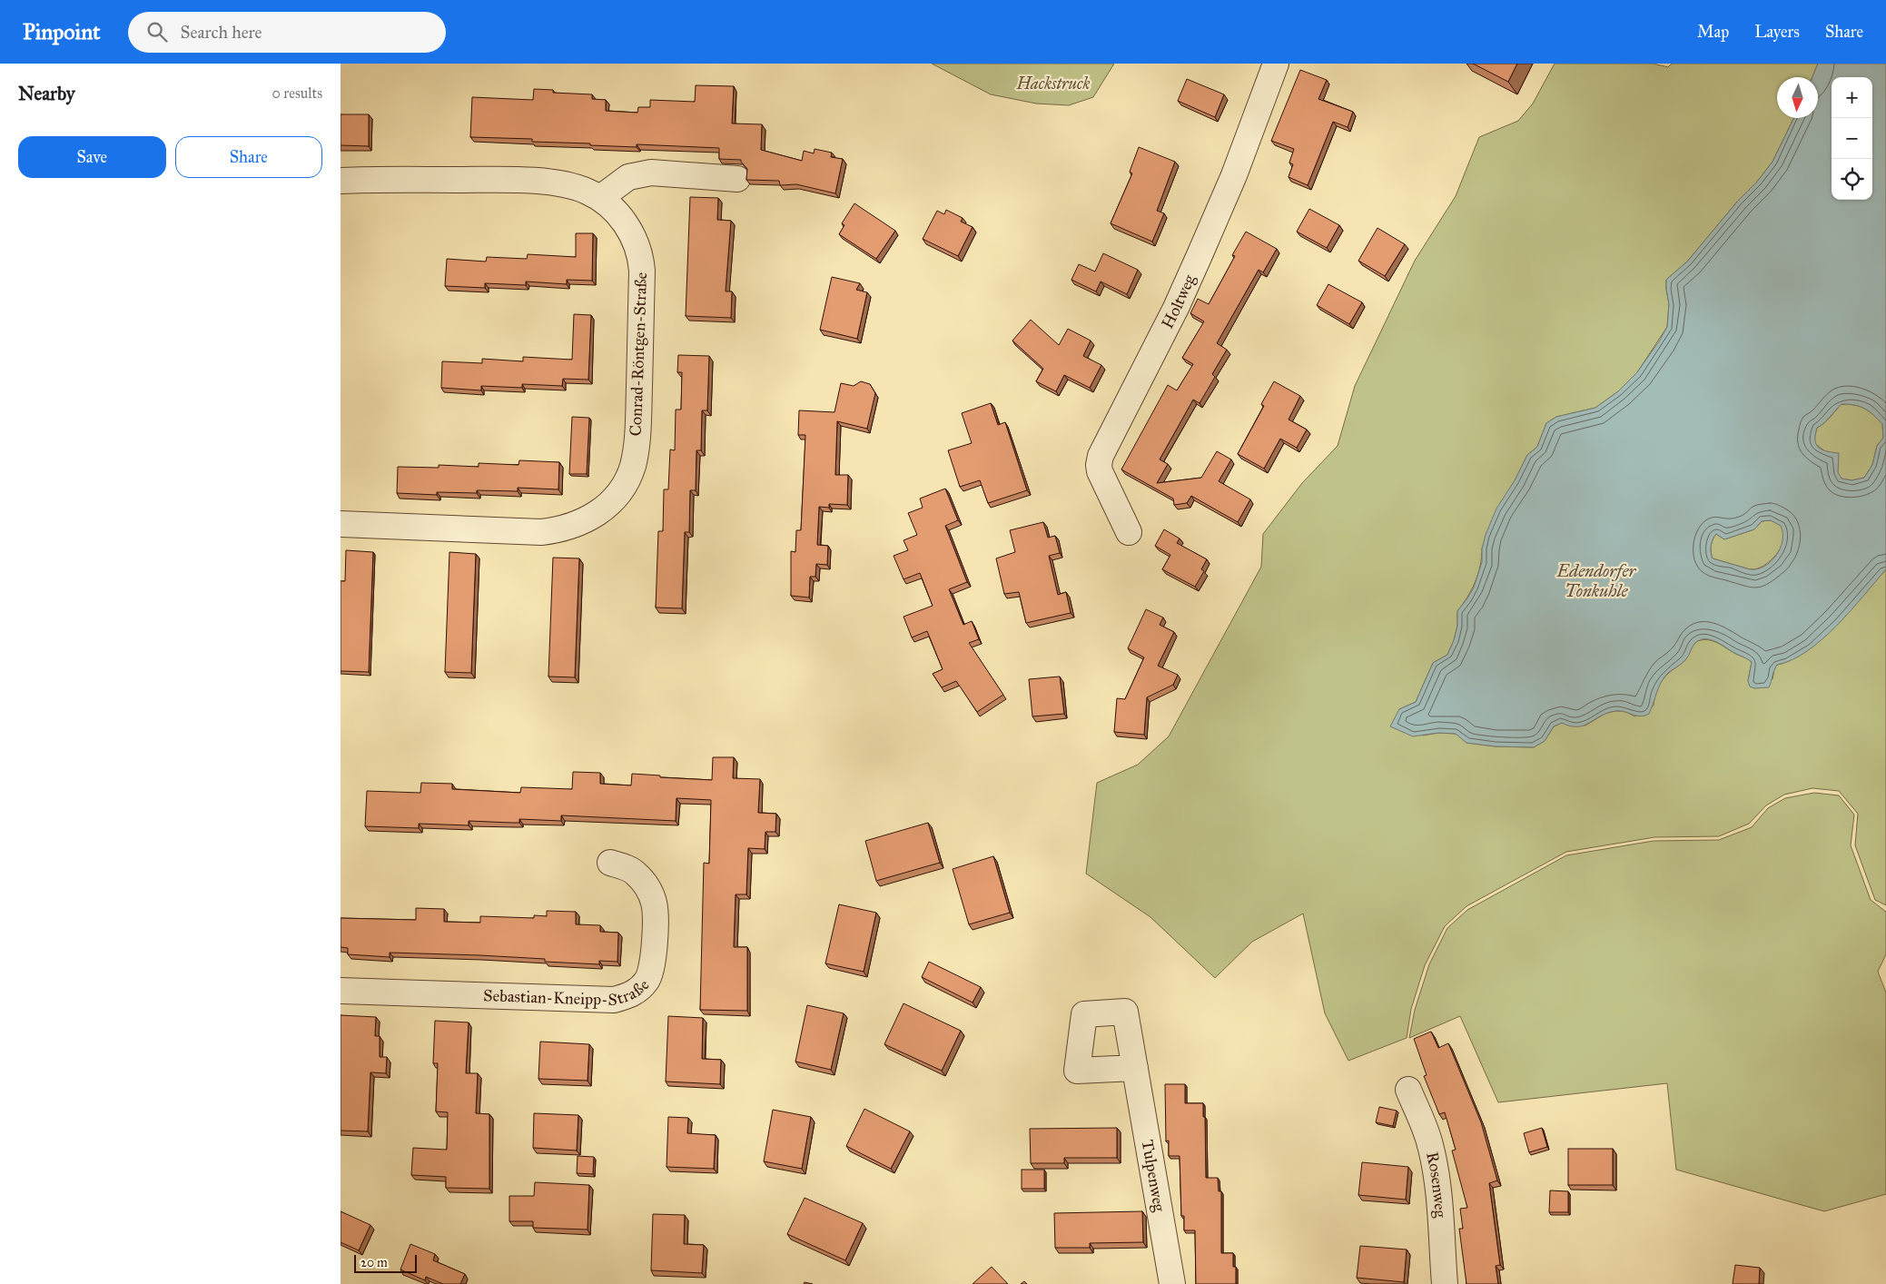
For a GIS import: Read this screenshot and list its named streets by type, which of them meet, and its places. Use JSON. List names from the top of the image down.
{
  "streets": {
    "street": [
      "Holtweg",
      "Conrad-Röntgen-Straße",
      "Sebastian-Kneipp-Straße",
      "Tulpenweg",
      "Rosenweg"
    ]
  },
  "water": ["Edendorfer Tonkuhle"],
  "parks": ["Hackstruck"],
  "scale_bar": "20 m",
  "north": "bottom",
  "page": {
    "header": "Pinpoint",
    "search": "Search here",
    "nav": ["Map", "Layers", "Share"],
    "heading": ["Nearby", "0 results"],
    "map_buttons": ["+", "−"],
    "buttons": ["Save", "Share"],
    "scale": "20 m"
  }
}
